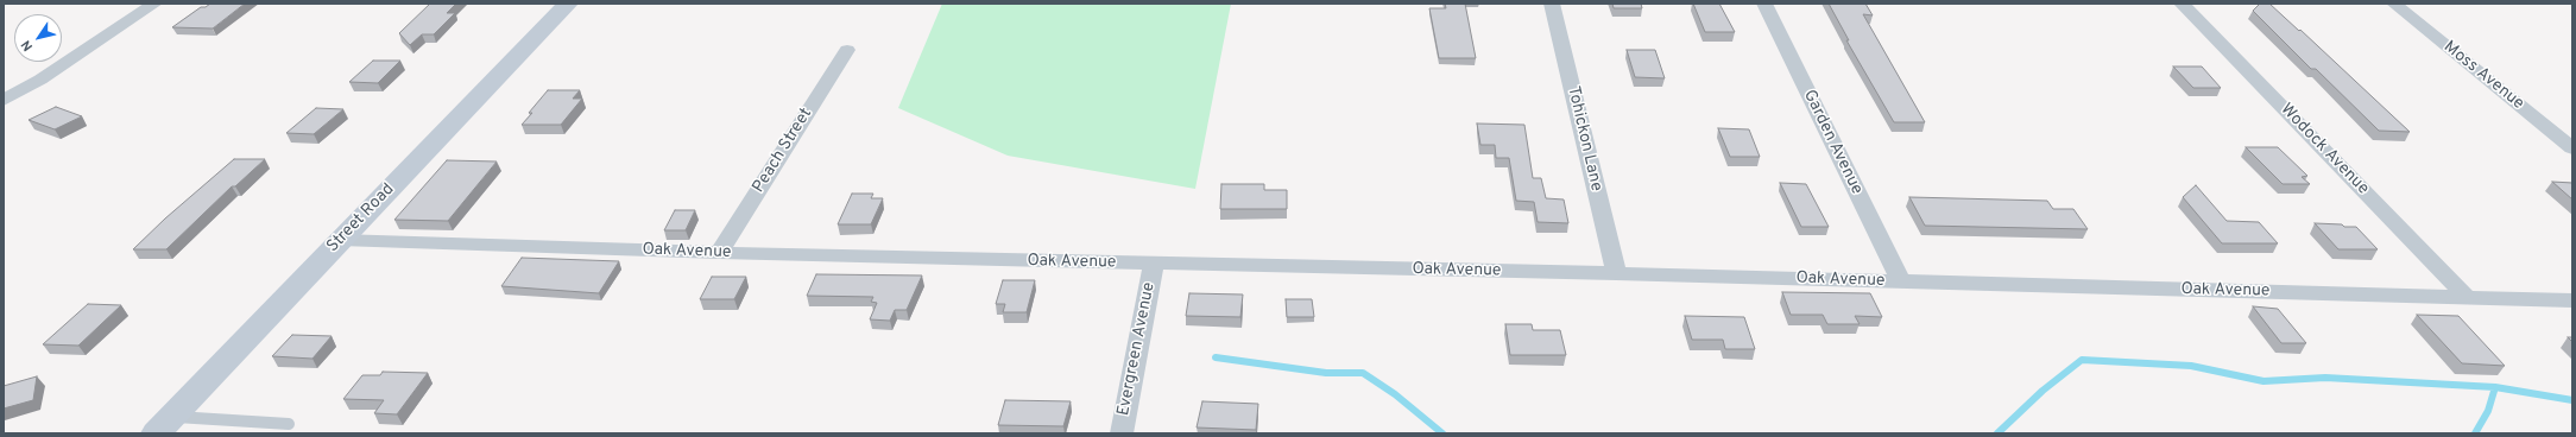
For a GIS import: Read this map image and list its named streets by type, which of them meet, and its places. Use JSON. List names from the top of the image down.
{
  "streets": {
    "main road": ["Street Road"],
    "street": [
      "Moss Avenue",
      "Tohickon Lane",
      "Garden Avenue",
      "Wodock Avenue",
      "Peach Street",
      "Oak Avenue",
      "Evergreen Avenue"
    ]
  },
  "crossings": [
    ["Tohickon Lane", "Oak Avenue"],
    ["Garden Avenue", "Oak Avenue"],
    ["Wodock Avenue", "Oak Avenue"],
    ["Peach Street", "Oak Avenue"],
    ["Street Road", "Oak Avenue"],
    ["Oak Avenue", "Evergreen Avenue"]
  ],
  "north": "bottom left"
}
